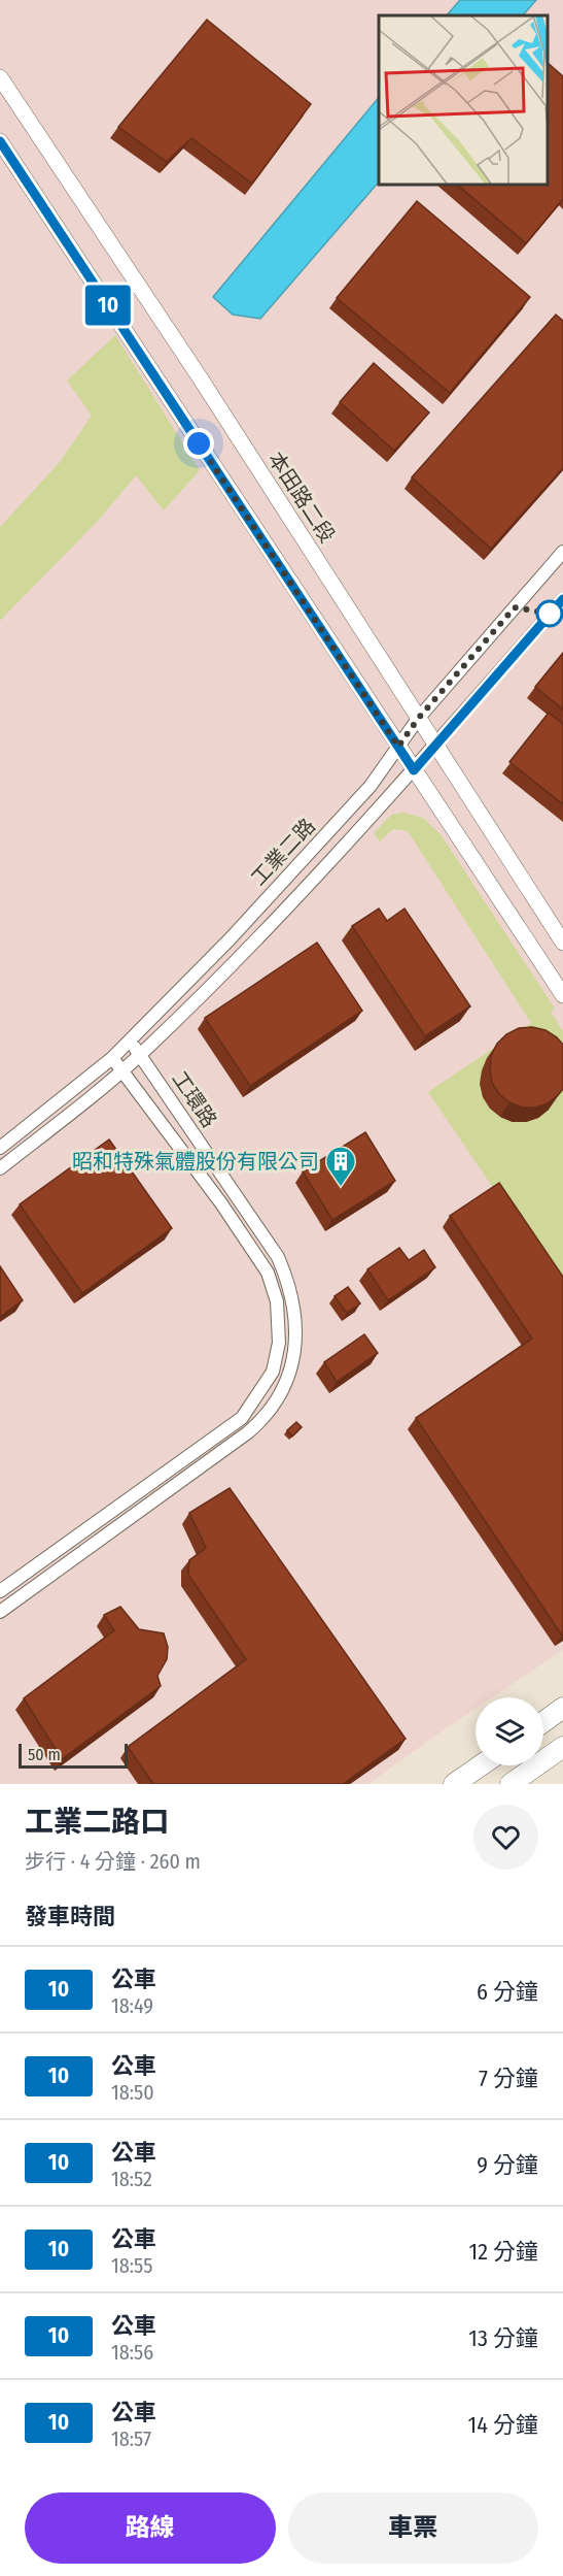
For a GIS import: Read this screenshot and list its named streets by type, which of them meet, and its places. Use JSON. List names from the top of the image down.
{
  "streets": {
    "street": ["本田路二段", "工業二路", "工環路"]
  },
  "crossings": [
    ["本田路二段", "工業二路"],
    ["工業二路", "工環路"]
  ],
  "places": {
    "building": ["昭和特殊氣體股份有限公司"]
  },
  "lines": ["bus line 10"],
  "scale_bar": "50 m",
  "page": {
    "on_map": "10",
    "scale": "50 m",
    "heading": [
      ["工業二路口", "步行 · 4 分鐘 · 260 m"],
      "發車時間"
    ],
    "list": [
      {
        "mark": "10",
        "name": "公車",
        "note": "18:49",
        "value": "6 分鐘"
      },
      {
        "mark": "10",
        "name": "公車",
        "note": "18:50",
        "value": "7 分鐘"
      },
      {
        "mark": "10",
        "name": "公車",
        "note": "18:52",
        "value": "9 分鐘"
      },
      {
        "mark": "10",
        "name": "公車",
        "note": "18:55",
        "value": "12 分鐘"
      },
      {
        "mark": "10",
        "name": "公車",
        "note": "18:56",
        "value": "13 分鐘"
      },
      {
        "mark": "10",
        "name": "公車",
        "note": "18:57",
        "value": "14 分鐘"
      }
    ],
    "buttons": ["路線", "車票"]
  }
}
